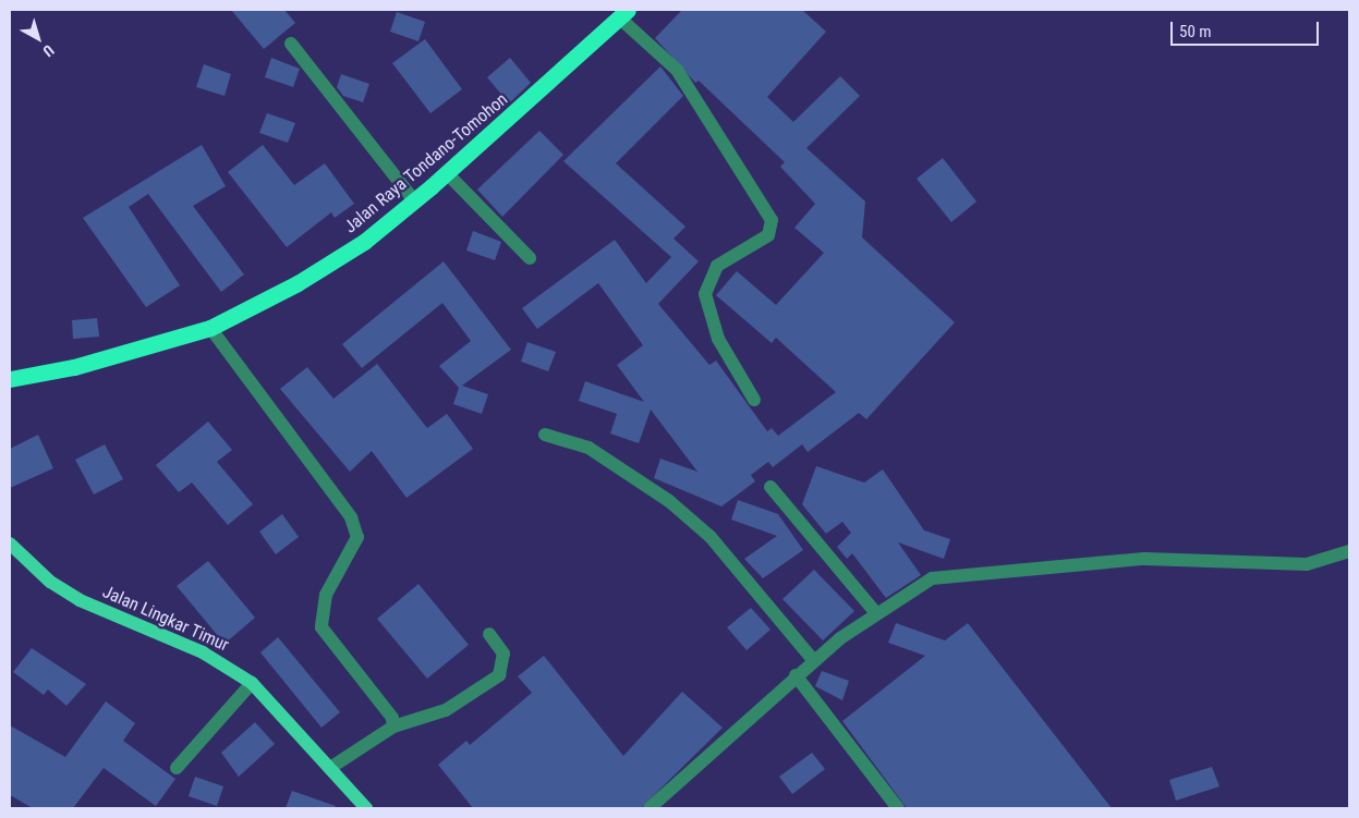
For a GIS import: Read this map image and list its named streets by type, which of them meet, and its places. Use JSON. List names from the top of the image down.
{
  "streets": {
    "highway": ["Jalan Raya Tondano-Tomohon"],
    "main road": ["Jalan Lingkar Timur"]
  },
  "scale_bar": "50 m",
  "north": "bottom right"
}
